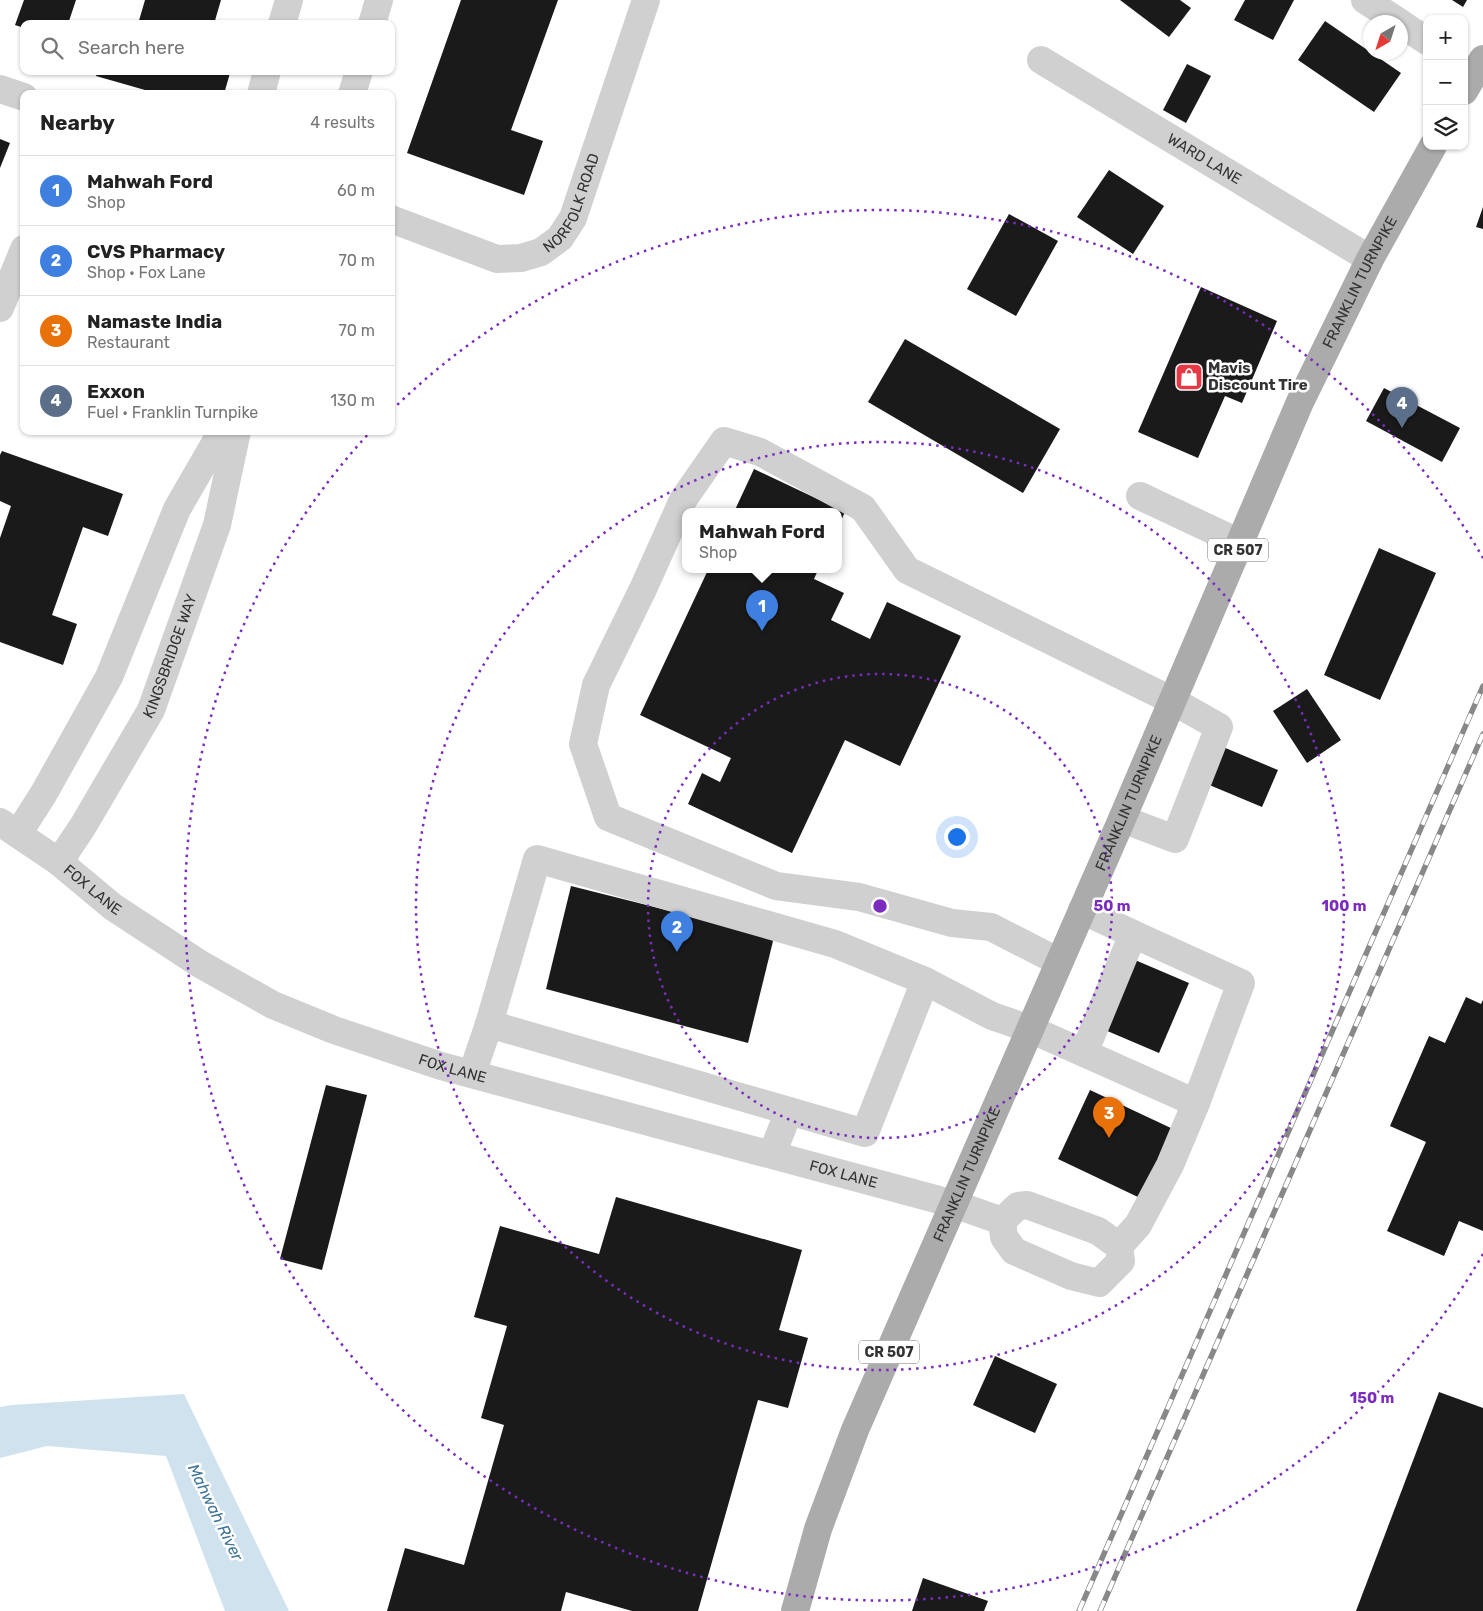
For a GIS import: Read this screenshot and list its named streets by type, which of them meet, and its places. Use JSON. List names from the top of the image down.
{
  "streets": {
    "main road": ["FRANKLIN TURNPIKE", "CR 507"],
    "street": [
      "WARD LANE",
      "NORFOLK ROAD",
      "KINGSBRIDGE WAY",
      "FOX LANE"
    ]
  },
  "crossings": [
    ["WARD LANE", "FRANKLIN TURNPIKE"],
    ["FRANKLIN TURNPIKE", "FOX LANE"],
    ["KINGSBRIDGE WAY", "FOX LANE"]
  ],
  "water": ["Mahwah River"],
  "places": {
    "shop": ["Mavis Discount Tire"]
  },
  "north": "bottom left",
  "page": {
    "map_buttons": ["+", "−"],
    "search": "Search here",
    "heading": ["Nearby", "4 results"],
    "list": [
      {
        "mark": "1",
        "name": "Mahwah Ford",
        "note": "Shop",
        "value": "60 m"
      },
      {
        "mark": "2",
        "name": "CVS Pharmacy",
        "note": "Shop · Fox Lane",
        "value": "70 m"
      },
      {
        "mark": "3",
        "name": "Namaste India",
        "note": "Restaurant",
        "value": "70 m"
      },
      {
        "mark": "4",
        "name": "Exxon",
        "note": "Fuel · Franklin Turnpike",
        "value": "130 m"
      }
    ],
    "pins": [
      "4",
      "1",
      "2",
      "3"
    ],
    "popup": ["Mahwah Ford", "Shop"]
  },
  "rings": ["50 m", "100 m", "150 m"]
}
